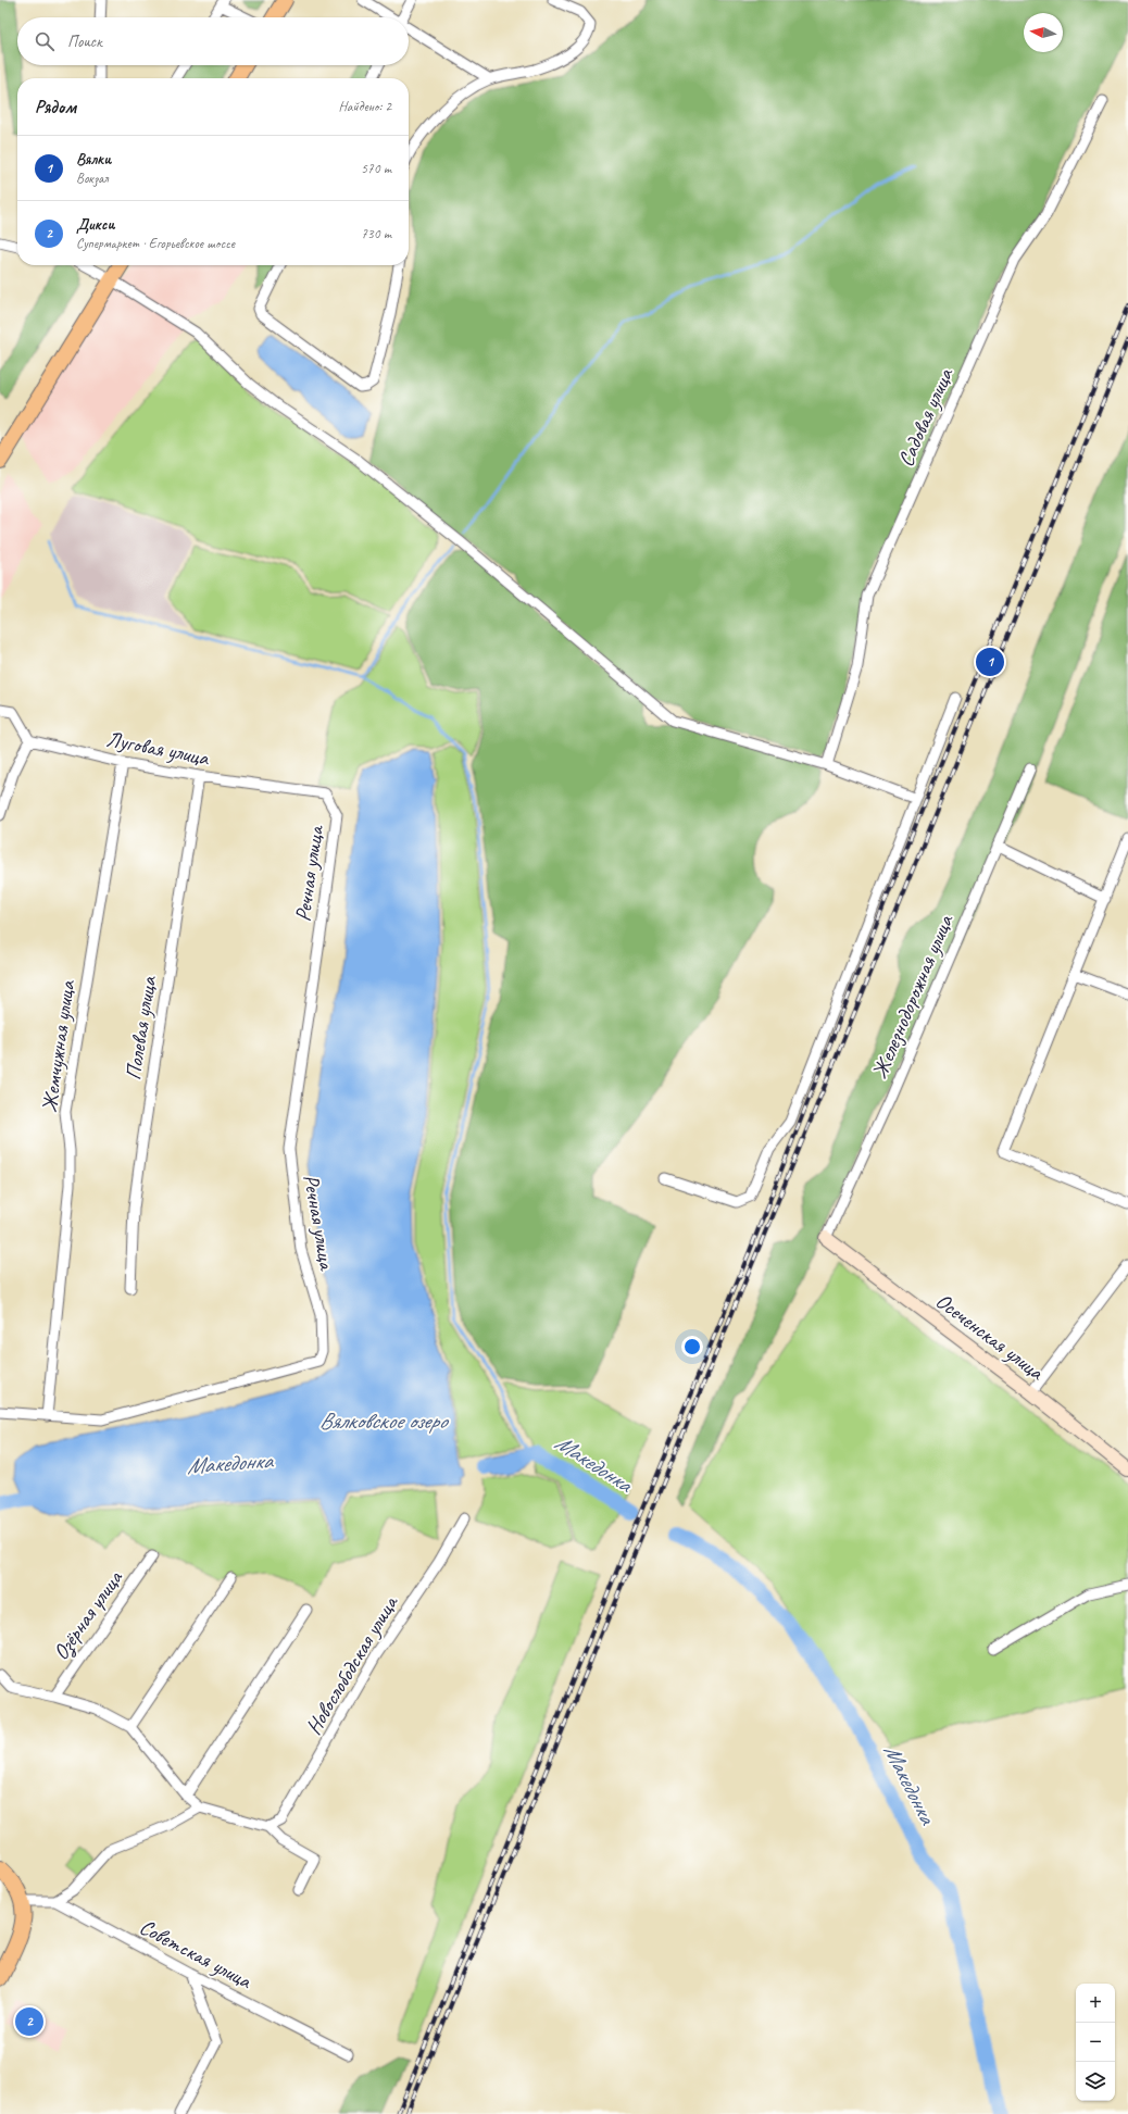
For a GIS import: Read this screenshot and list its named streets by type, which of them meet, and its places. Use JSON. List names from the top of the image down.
{
  "streets": {
    "street": [
      "Садовая улица",
      "Луговая улица",
      "Речная улица",
      "Железнодорожная улица",
      "Полевая улица",
      "Жемчужная улица",
      "Осеченская улица",
      "Озёрная улица",
      "Новослободская улица",
      "Советская улица"
    ]
  },
  "crossings": [
    ["Луговая улица", "Речная улица"],
    ["Луговая улица", "Полевая улица"],
    ["Луговая улица", "Жемчужная улица"],
    ["Речная улица", "Жемчужная улица"],
    ["Железнодорожная улица", "Осеченская улица"]
  ],
  "water": ["Вялковское озеро", "Македонка"],
  "north": "left",
  "page": {
    "search": "Поиск",
    "heading": ["Рядом", "Найдено: 2"],
    "list": [
      {
        "mark": "1",
        "name": "Вялки",
        "note": "Вокзал",
        "value": "570 m"
      },
      {
        "mark": "2",
        "name": "Дикси",
        "note": "Супермаркет · Егорьевское шоссе",
        "value": "730 m"
      }
    ],
    "pins": ["1", "2"],
    "map_buttons": ["+", "−"]
  }
}
